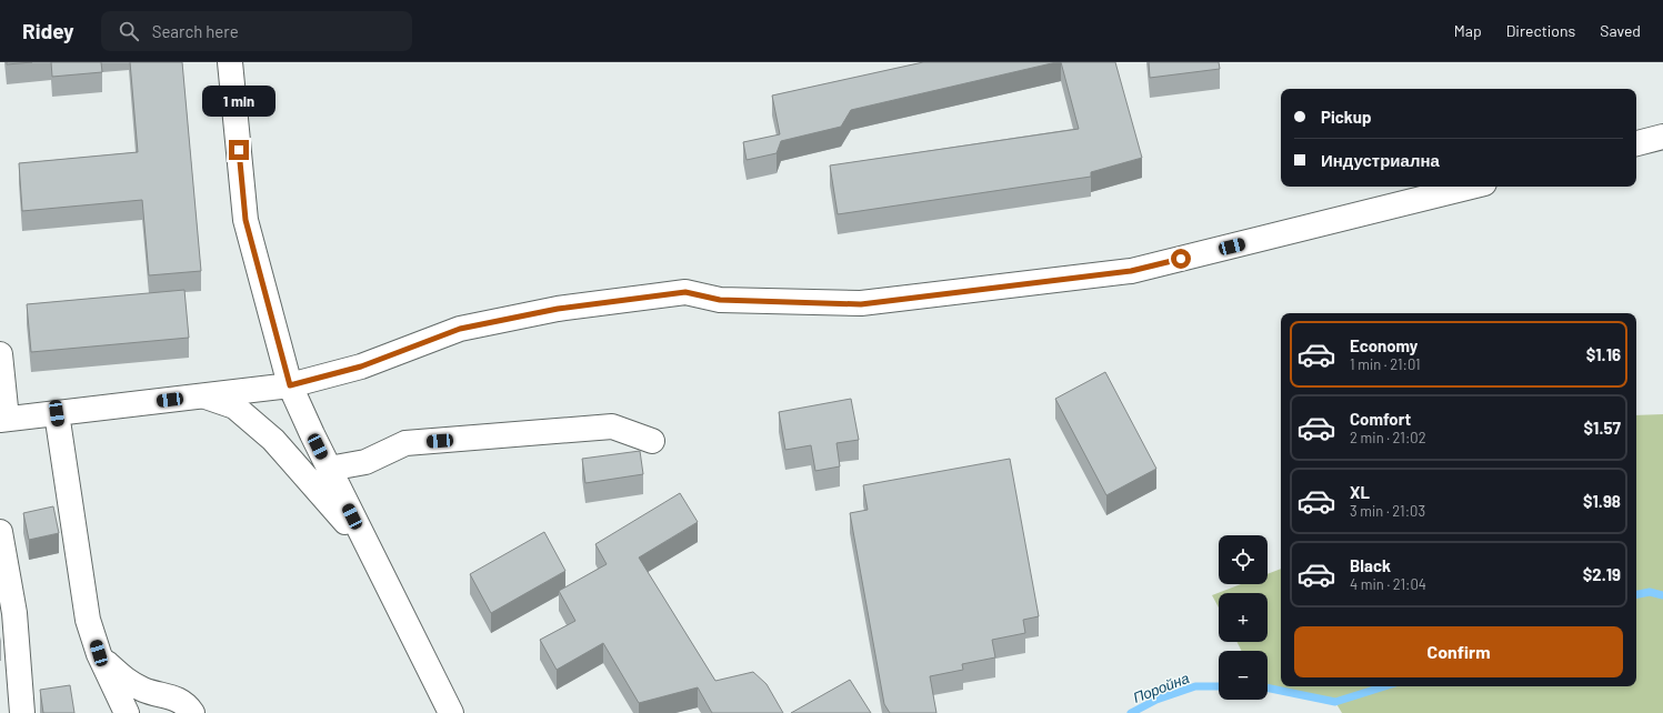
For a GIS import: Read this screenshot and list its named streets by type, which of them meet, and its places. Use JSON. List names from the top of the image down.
{
  "water": ["Поройна"],
  "page": {
    "header": "Ridey",
    "search": "Search here",
    "nav": ["Map", "Directions", "Saved"],
    "bubble": "1 min",
    "banner": ["Pickup", "Индустриална"],
    "list": [
      {
        "name": "Economy",
        "note": "1 min · 21:01",
        "value": "$1.16"
      },
      {
        "name": "Comfort",
        "note": "2 min · 21:02",
        "value": "$1.57"
      },
      {
        "name": "XL",
        "note": "3 min · 21:03",
        "value": "$1.98"
      },
      {
        "name": "Black",
        "note": "4 min · 21:04",
        "value": "$2.19"
      }
    ],
    "map_buttons": ["+", "−"],
    "buttons": "Confirm"
  }
}
